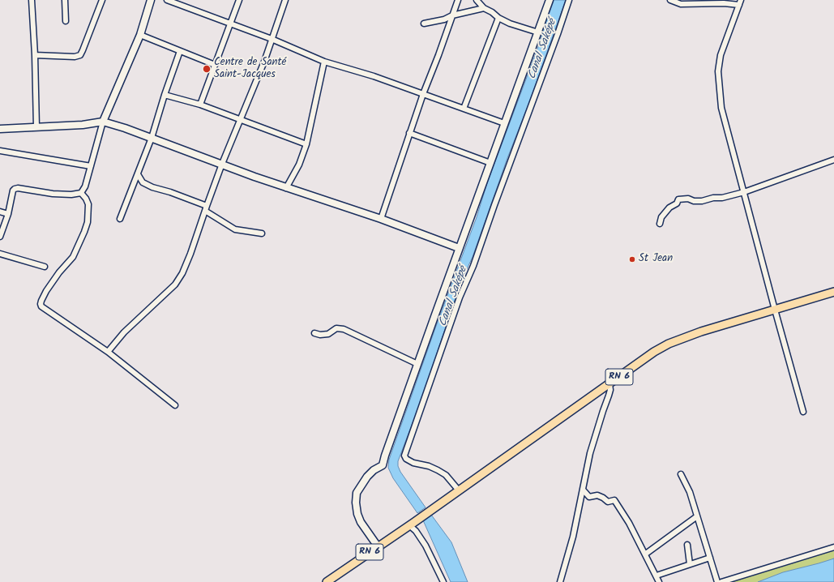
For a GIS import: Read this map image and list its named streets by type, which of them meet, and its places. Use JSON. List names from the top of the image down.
{
  "streets": {
    "main road": ["RN 6"]
  },
  "water": ["Canal Saképé"],
  "places": ["Centre de Santé Saint-Jacques", "St Jean"]
}
